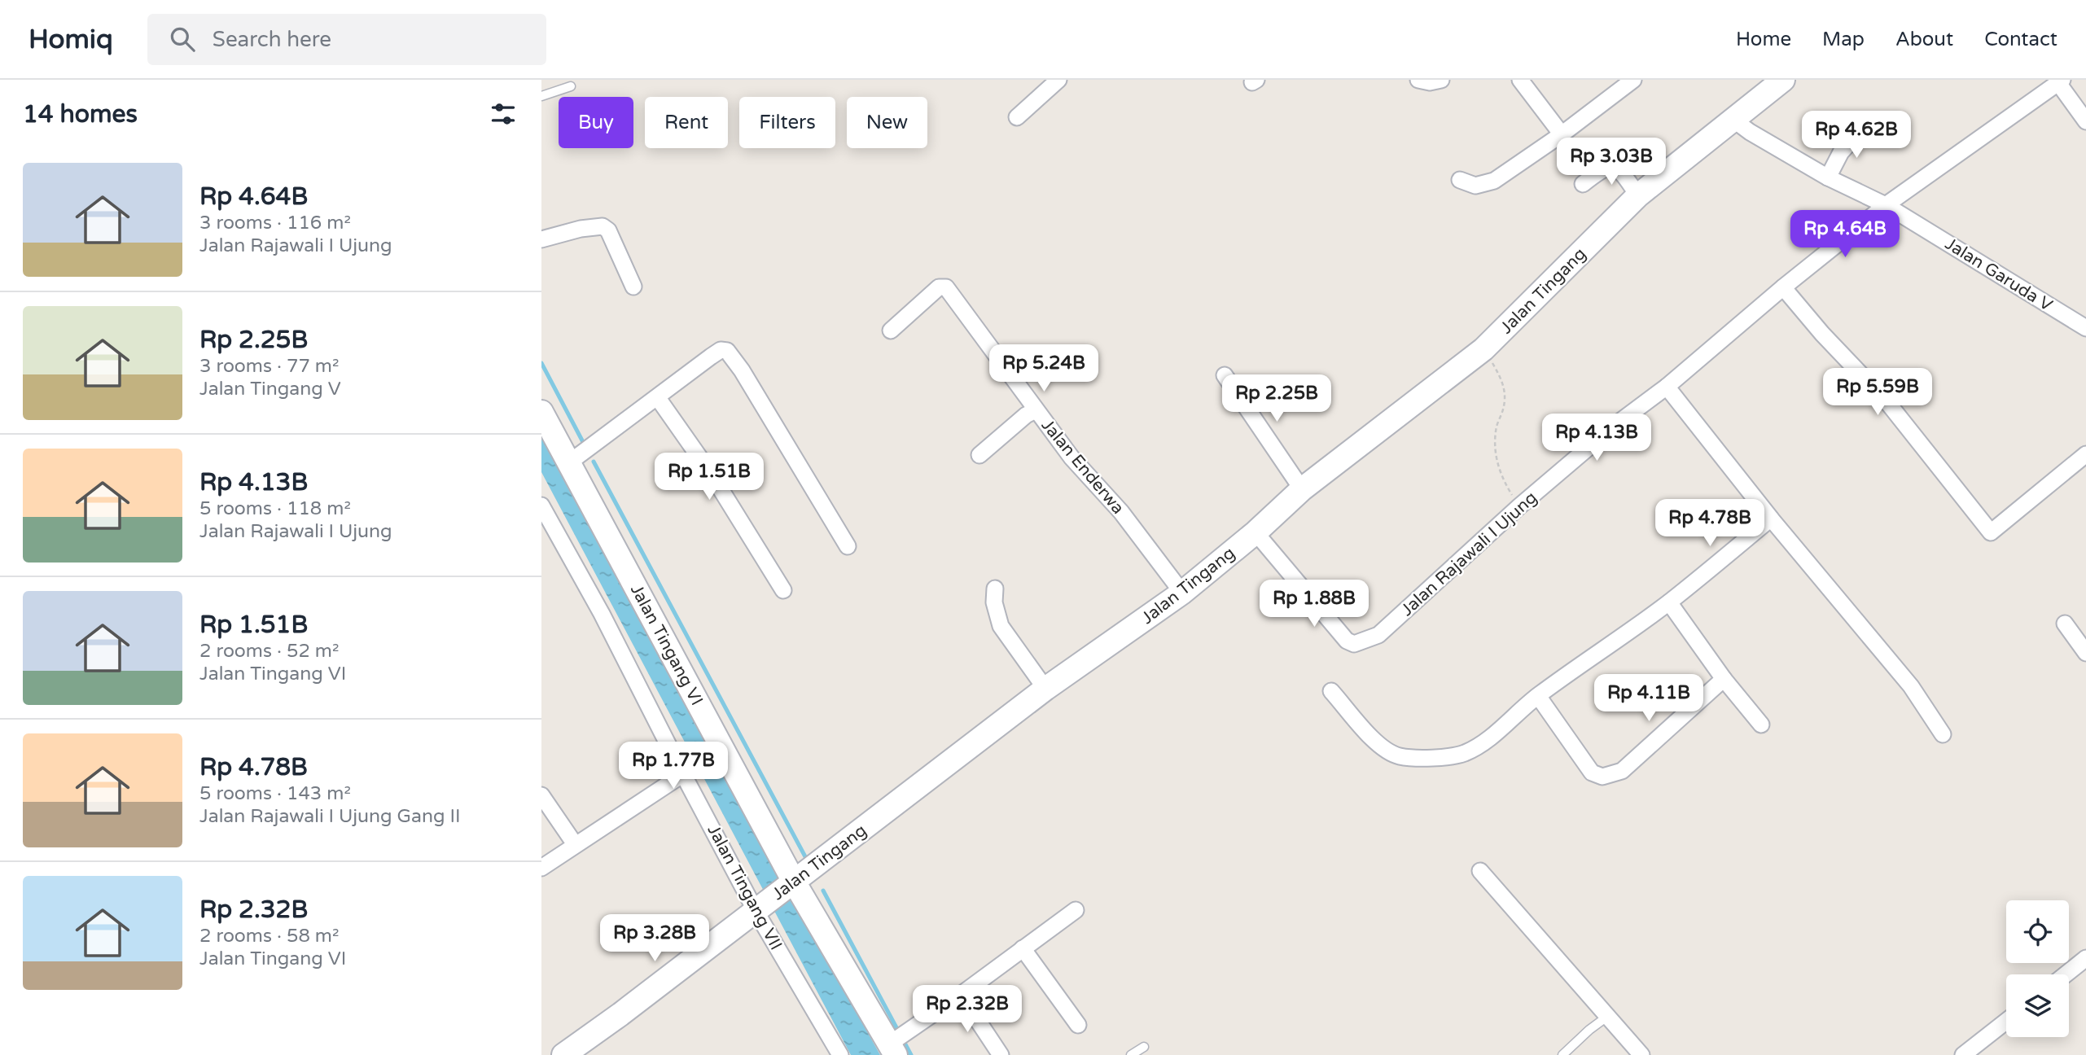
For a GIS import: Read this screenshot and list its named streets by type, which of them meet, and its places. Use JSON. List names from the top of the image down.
{
  "streets": {
    "main road": ["Jalan Tingang", "Jalan Tingang VI"],
    "street": [
      "Jalan Garuda V",
      "Jalan Enderwa",
      "Jalan Rajawali I Ujung",
      "Jalan Tingang VII"
    ]
  },
  "crossings": [
    ["Jalan Garuda V", "Jalan Tingang"],
    ["Jalan Garuda V", "Jalan Rajawali I Ujung"],
    ["Jalan Tingang", "Jalan Enderwa"],
    ["Jalan Tingang", "Jalan Rajawali I Ujung"],
    ["Jalan Tingang", "Jalan Tingang VI"],
    ["Jalan Tingang", "Jalan Tingang VII"]
  ],
  "page": {
    "header": "Homiq",
    "search": "Search here",
    "nav": [
      "Home",
      "Map",
      "About",
      "Contact"
    ],
    "heading": "14 homes",
    "chip": [
      "Buy",
      "Rent",
      "Filters",
      "New"
    ],
    "price": [
      "Rp 4.62B",
      "Rp 3.03B",
      "Rp 4.64B",
      "Rp 5.24B",
      "Rp 5.59B",
      "Rp 2.25B",
      "Rp 4.13B",
      "Rp 1.51B",
      "Rp 4.78B",
      "Rp 1.88B",
      "Rp 4.11B",
      "Rp 1.77B",
      "Rp 3.28B",
      "Rp 2.32B"
    ],
    "list": [
      {
        "name": "Rp 4.64B",
        "note": "3 rooms · 116 m² · Jalan Rajawali I Ujung"
      },
      {
        "name": "Rp 2.25B",
        "note": "3 rooms · 77 m² · Jalan Tingang V"
      },
      {
        "name": "Rp 4.13B",
        "note": "5 rooms · 118 m² · Jalan Rajawali I Ujung"
      },
      {
        "name": "Rp 1.51B",
        "note": "2 rooms · 52 m² · Jalan Tingang VI"
      },
      {
        "name": "Rp 4.78B",
        "note": "5 rooms · 143 m² · Jalan Rajawali I Ujung Gang II"
      },
      {
        "name": "Rp 2.32B",
        "note": "2 rooms · 58 m² · Jalan Tingang VI"
      }
    ]
  }
}
